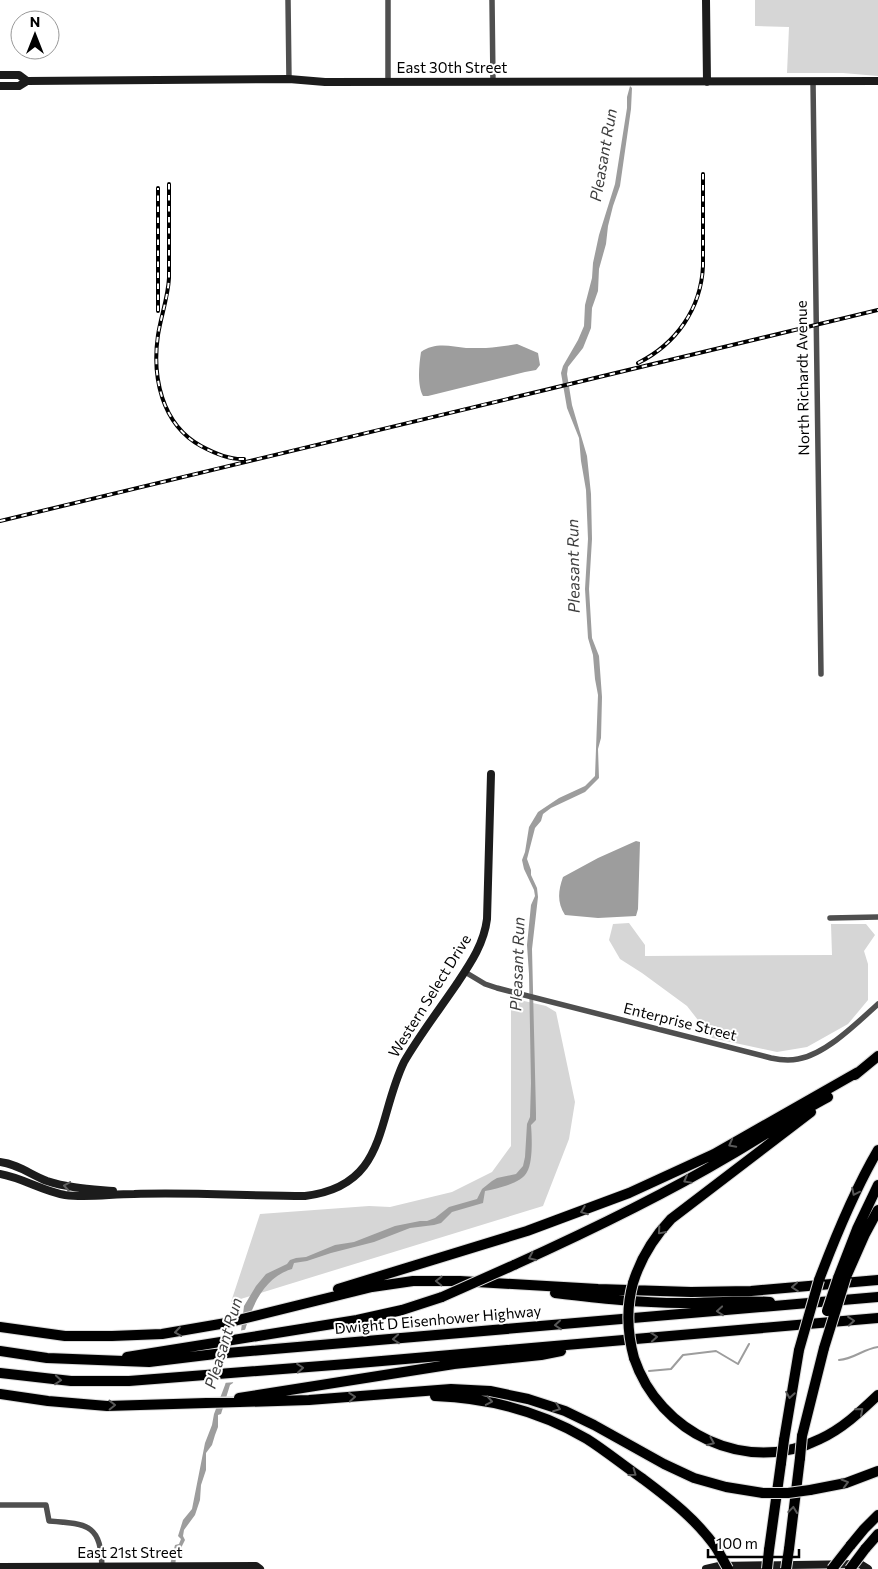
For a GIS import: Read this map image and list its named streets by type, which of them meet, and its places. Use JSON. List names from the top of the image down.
{
  "streets": {
    "highway": ["Dwight D Eisenhower Highway"],
    "main road": ["East 30th Street", "Western Select Drive", "East 21st Street"],
    "street": ["North Richardt Avenue", "Enterprise Street"]
  },
  "crossings": [
    ["East 30th Street", "North Richardt Avenue"],
    ["Western Select Drive", "Enterprise Street"]
  ],
  "water": ["Pleasant Run"],
  "scale_bar": "100 m",
  "north": "top"
}
